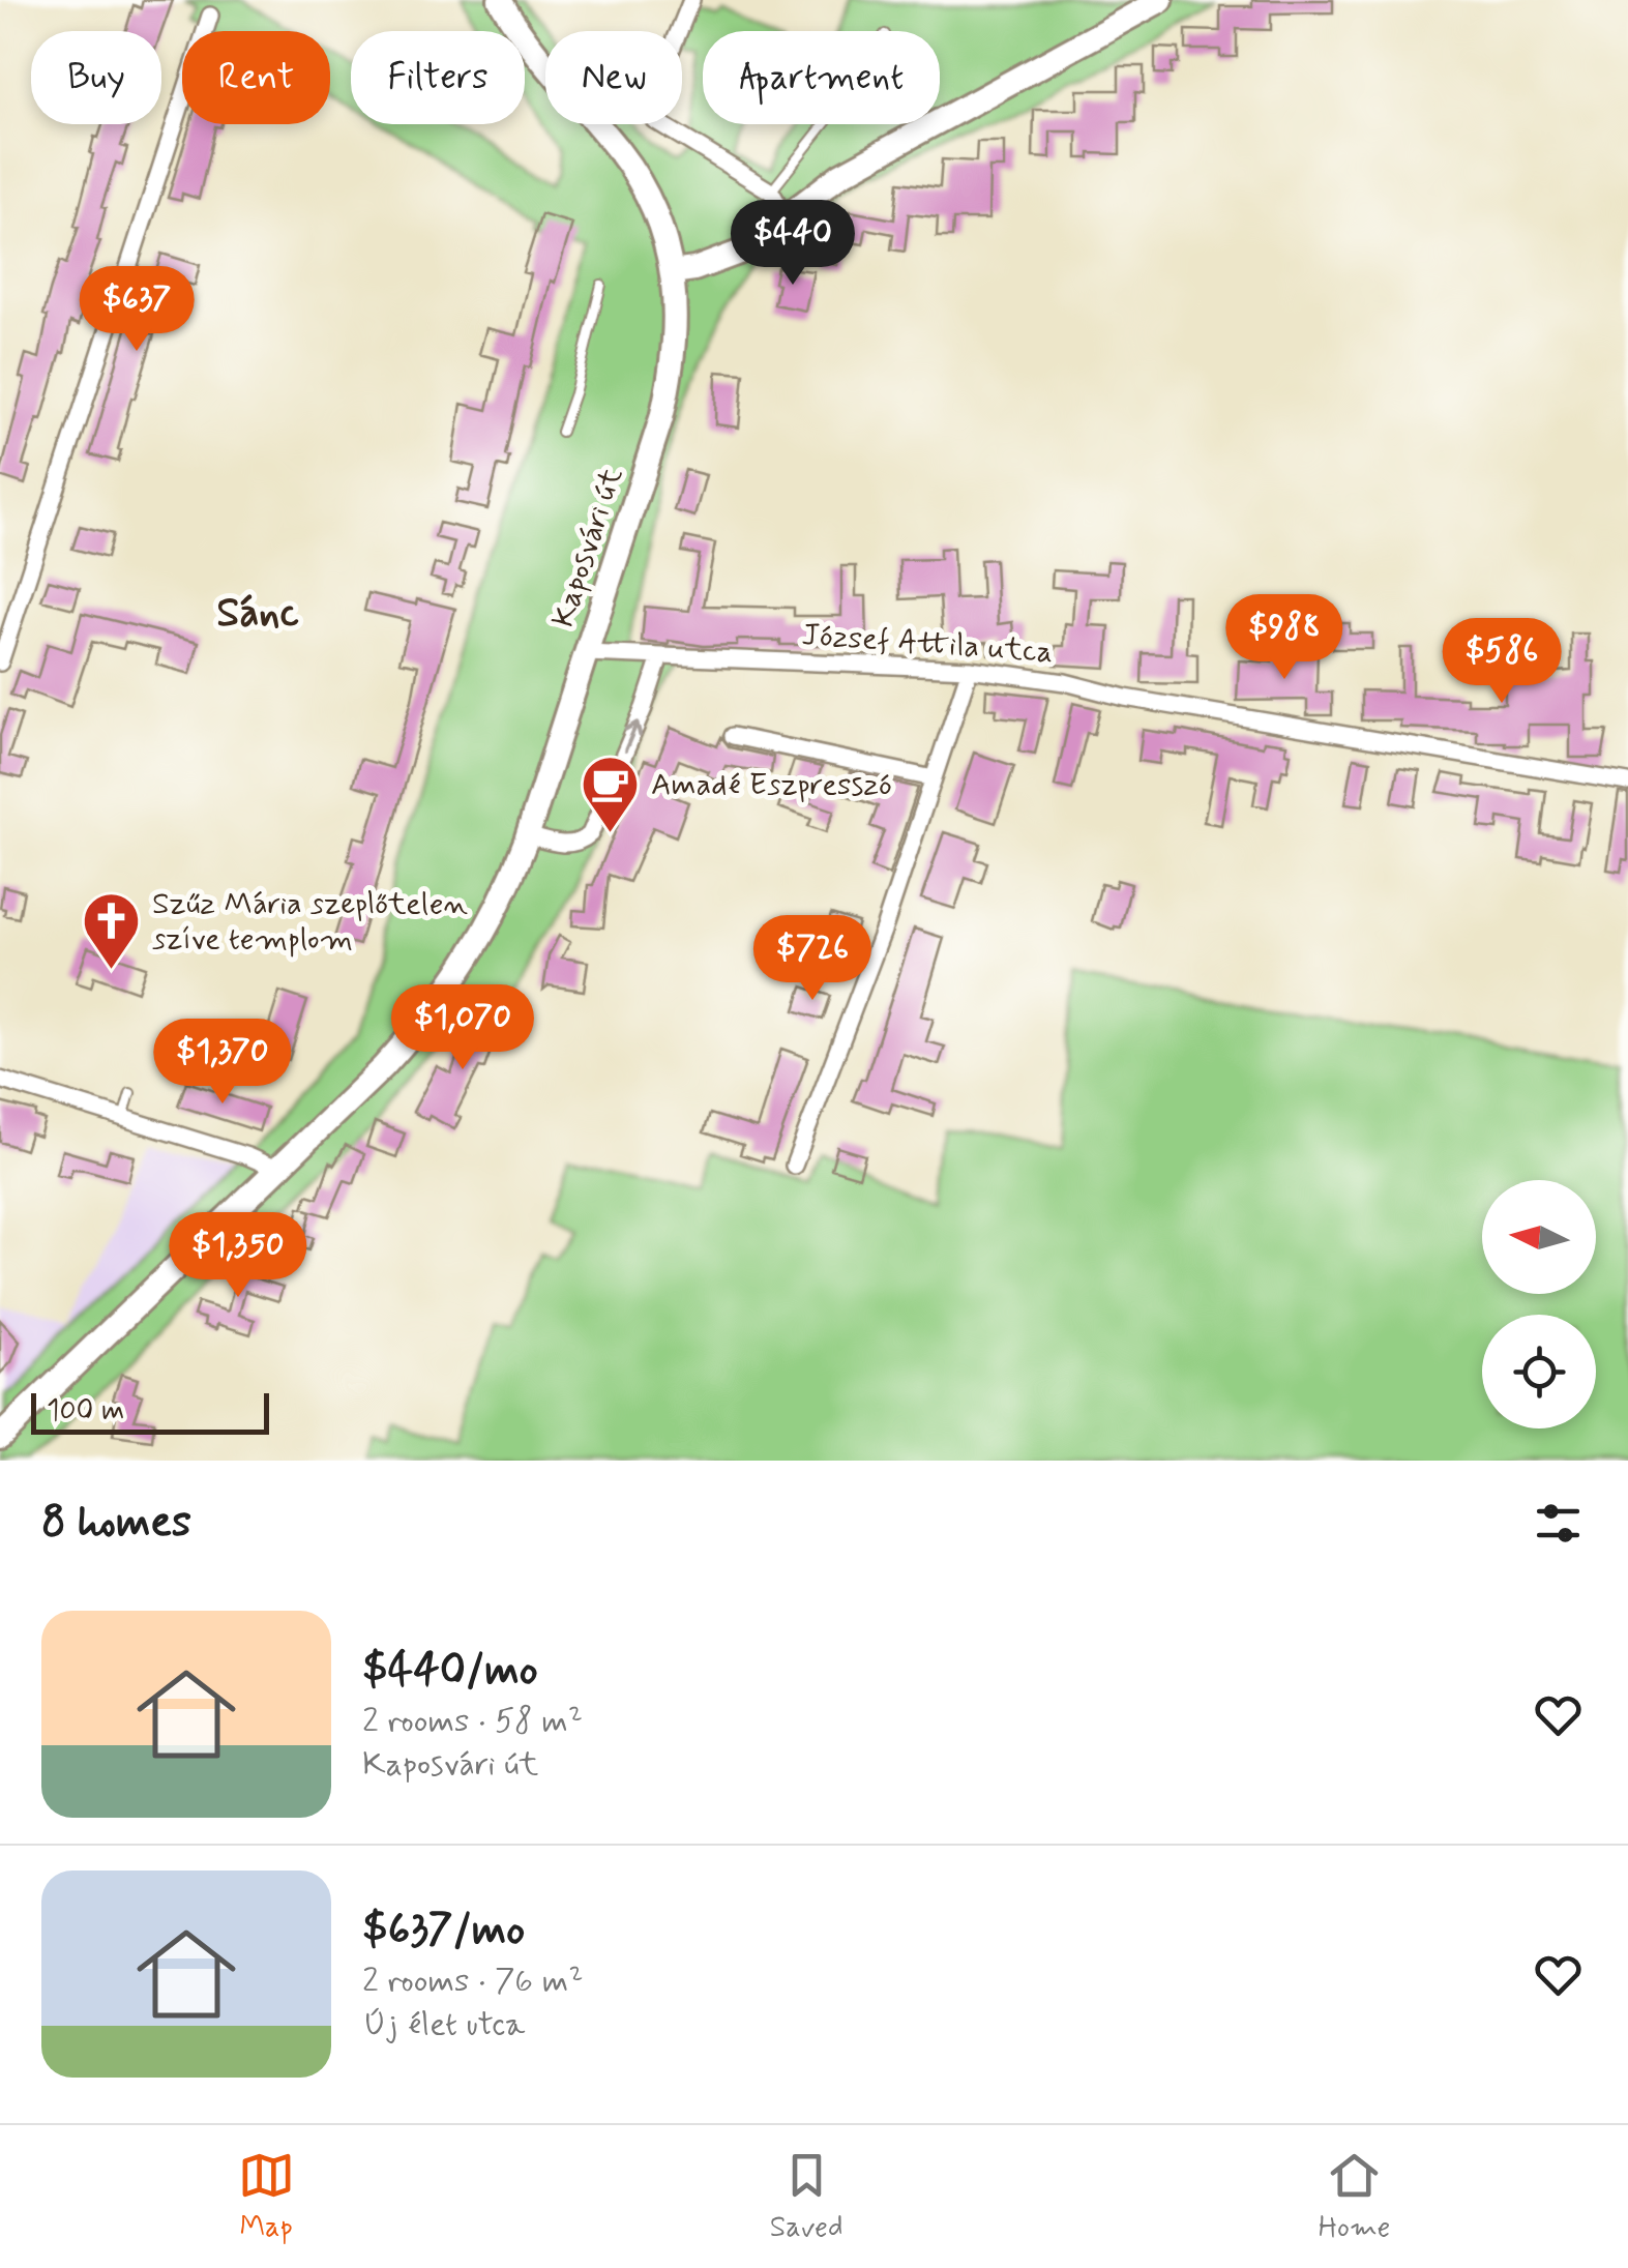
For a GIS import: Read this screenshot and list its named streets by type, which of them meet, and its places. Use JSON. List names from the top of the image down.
{
  "streets": {
    "main road": ["Kaposvári út"],
    "street": ["József Attila utca"]
  },
  "crossings": [
    ["Kaposvári út", "József Attila utca"]
  ],
  "districts": ["Sánc"],
  "places": {
    "cafe": ["Amadé Eszpresszó"],
    "church": ["Szűz Mária szeplőtelen szíve templom"]
  },
  "scale_bar": "100 m",
  "north": "left",
  "page": {
    "chip": [
      "Buy",
      "Rent",
      "Filters",
      "New",
      "Apartment"
    ],
    "price": [
      "$440",
      "$637",
      "$988",
      "$586",
      "$726",
      "$1,070",
      "$1,370",
      "$1,350"
    ],
    "scale": "100 m",
    "heading": "8 homes",
    "list": [
      {
        "name": "$440/mo",
        "note": "2 rooms · 58 m² · Kaposvári út"
      },
      {
        "name": "$637/mo",
        "note": "2 rooms · 76 m² · Új élet utca"
      }
    ],
    "tabs": ["Map", "Saved", "Home"]
  }
}
